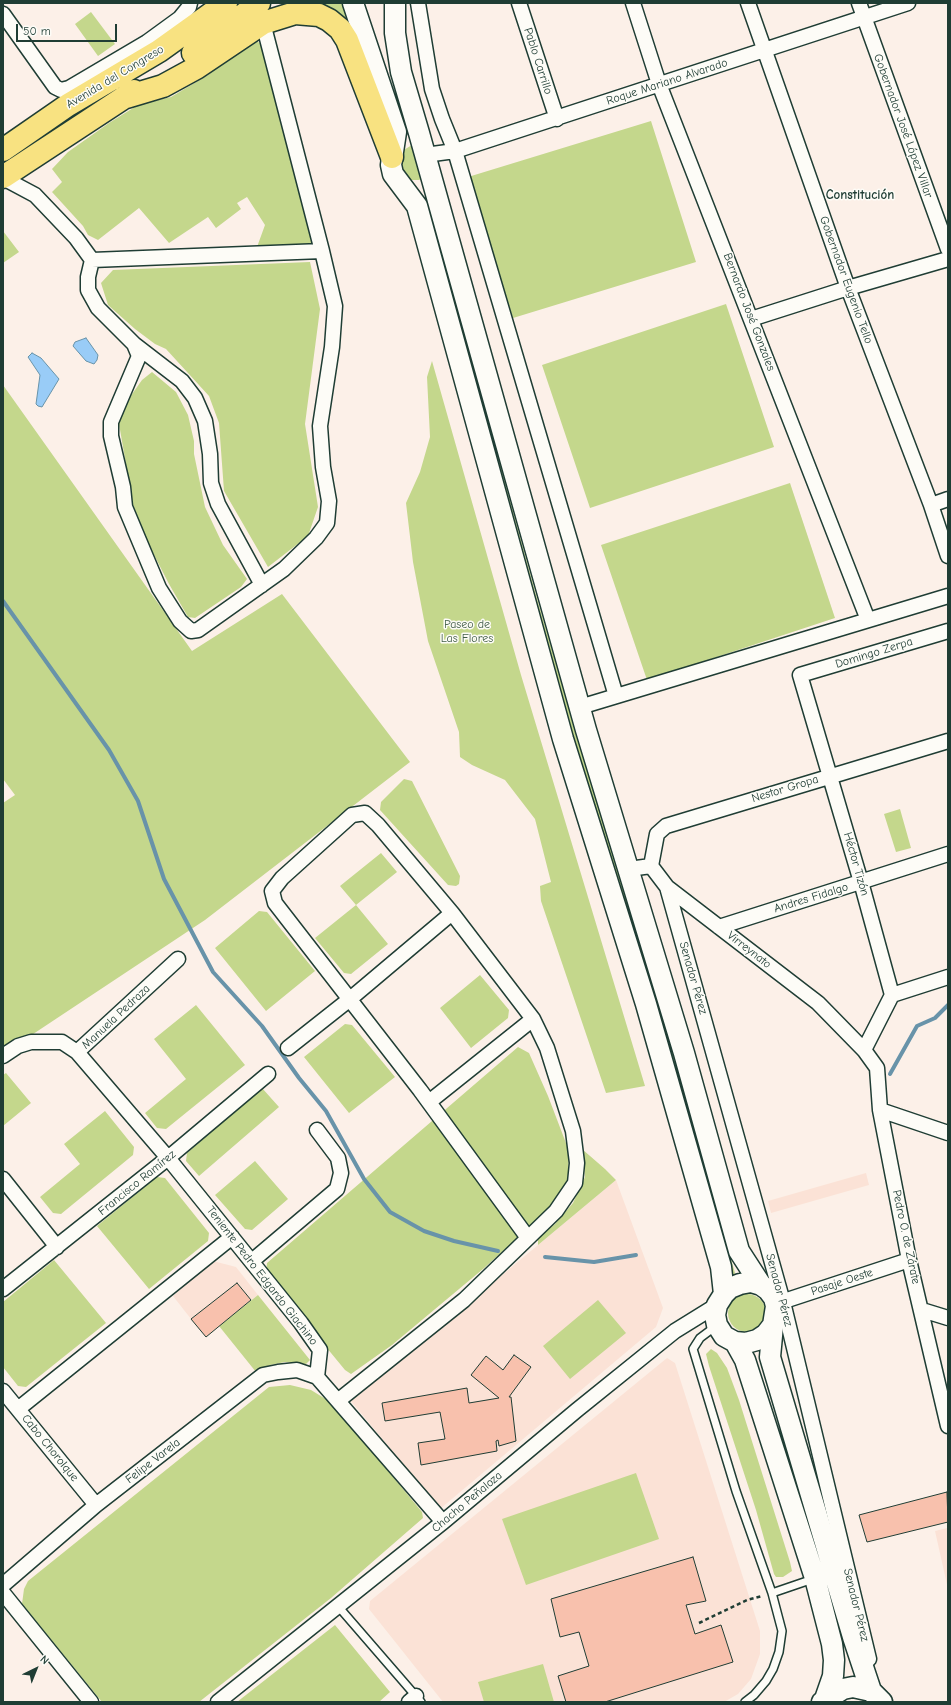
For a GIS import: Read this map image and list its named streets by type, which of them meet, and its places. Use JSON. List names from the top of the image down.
{
  "streets": {
    "main road": ["Avenida del Congreso"],
    "street": [
      "Pablo Carrillo",
      "Roque Mariano Alvarado",
      "Gobernador José López Villar",
      "Gobernador Eugenio Tello",
      "Bernardo José Gonzales",
      "Domingo Zerpa",
      "Nestor Gropa",
      "Héctor Tizón",
      "Andres Fidalgo",
      "Virreynato",
      "Senador Pérez",
      "Manuela Pedraza",
      "Francisco Ramírez",
      "Pedro O. de Zárate",
      "Teniente Pedro Edgardo Giachino",
      "Pasaje Oeste",
      "Cabo Chorolque",
      "Felipe Varela",
      "Chacho Peñaloza"
    ]
  },
  "crossings": [
    ["Pablo Carrillo", "Roque Mariano Alvarado"],
    ["Roque Mariano Alvarado", "Gobernador José López Villar"],
    ["Roque Mariano Alvarado", "Gobernador Eugenio Tello"],
    ["Roque Mariano Alvarado", "Bernardo José Gonzales"],
    ["Domingo Zerpa", "Héctor Tizón"],
    ["Nestor Gropa", "Héctor Tizón"],
    ["Nestor Gropa", "Virreynato"],
    ["Héctor Tizón", "Andres Fidalgo"],
    ["Andres Fidalgo", "Virreynato"],
    ["Virreynato", "Senador Pérez"],
    ["Virreynato", "Pedro O. de Zárate"],
    ["Senador Pérez", "Pasaje Oeste"],
    ["Senador Pérez", "Chacho Peñaloza"],
    ["Manuela Pedraza", "Teniente Pedro Edgardo Giachino"],
    ["Francisco Ramírez", "Teniente Pedro Edgardo Giachino"],
    ["Pedro O. de Zárate", "Pasaje Oeste"],
    ["Teniente Pedro Edgardo Giachino", "Felipe Varela"],
    ["Pasaje Oeste", "Chacho Peñaloza"],
    ["Cabo Chorolque", "Felipe Varela"]
  ],
  "districts": ["Constitución"],
  "parks": ["Paseo de Las Flores"],
  "scale_bar": "50 m",
  "north": "top right"
}
